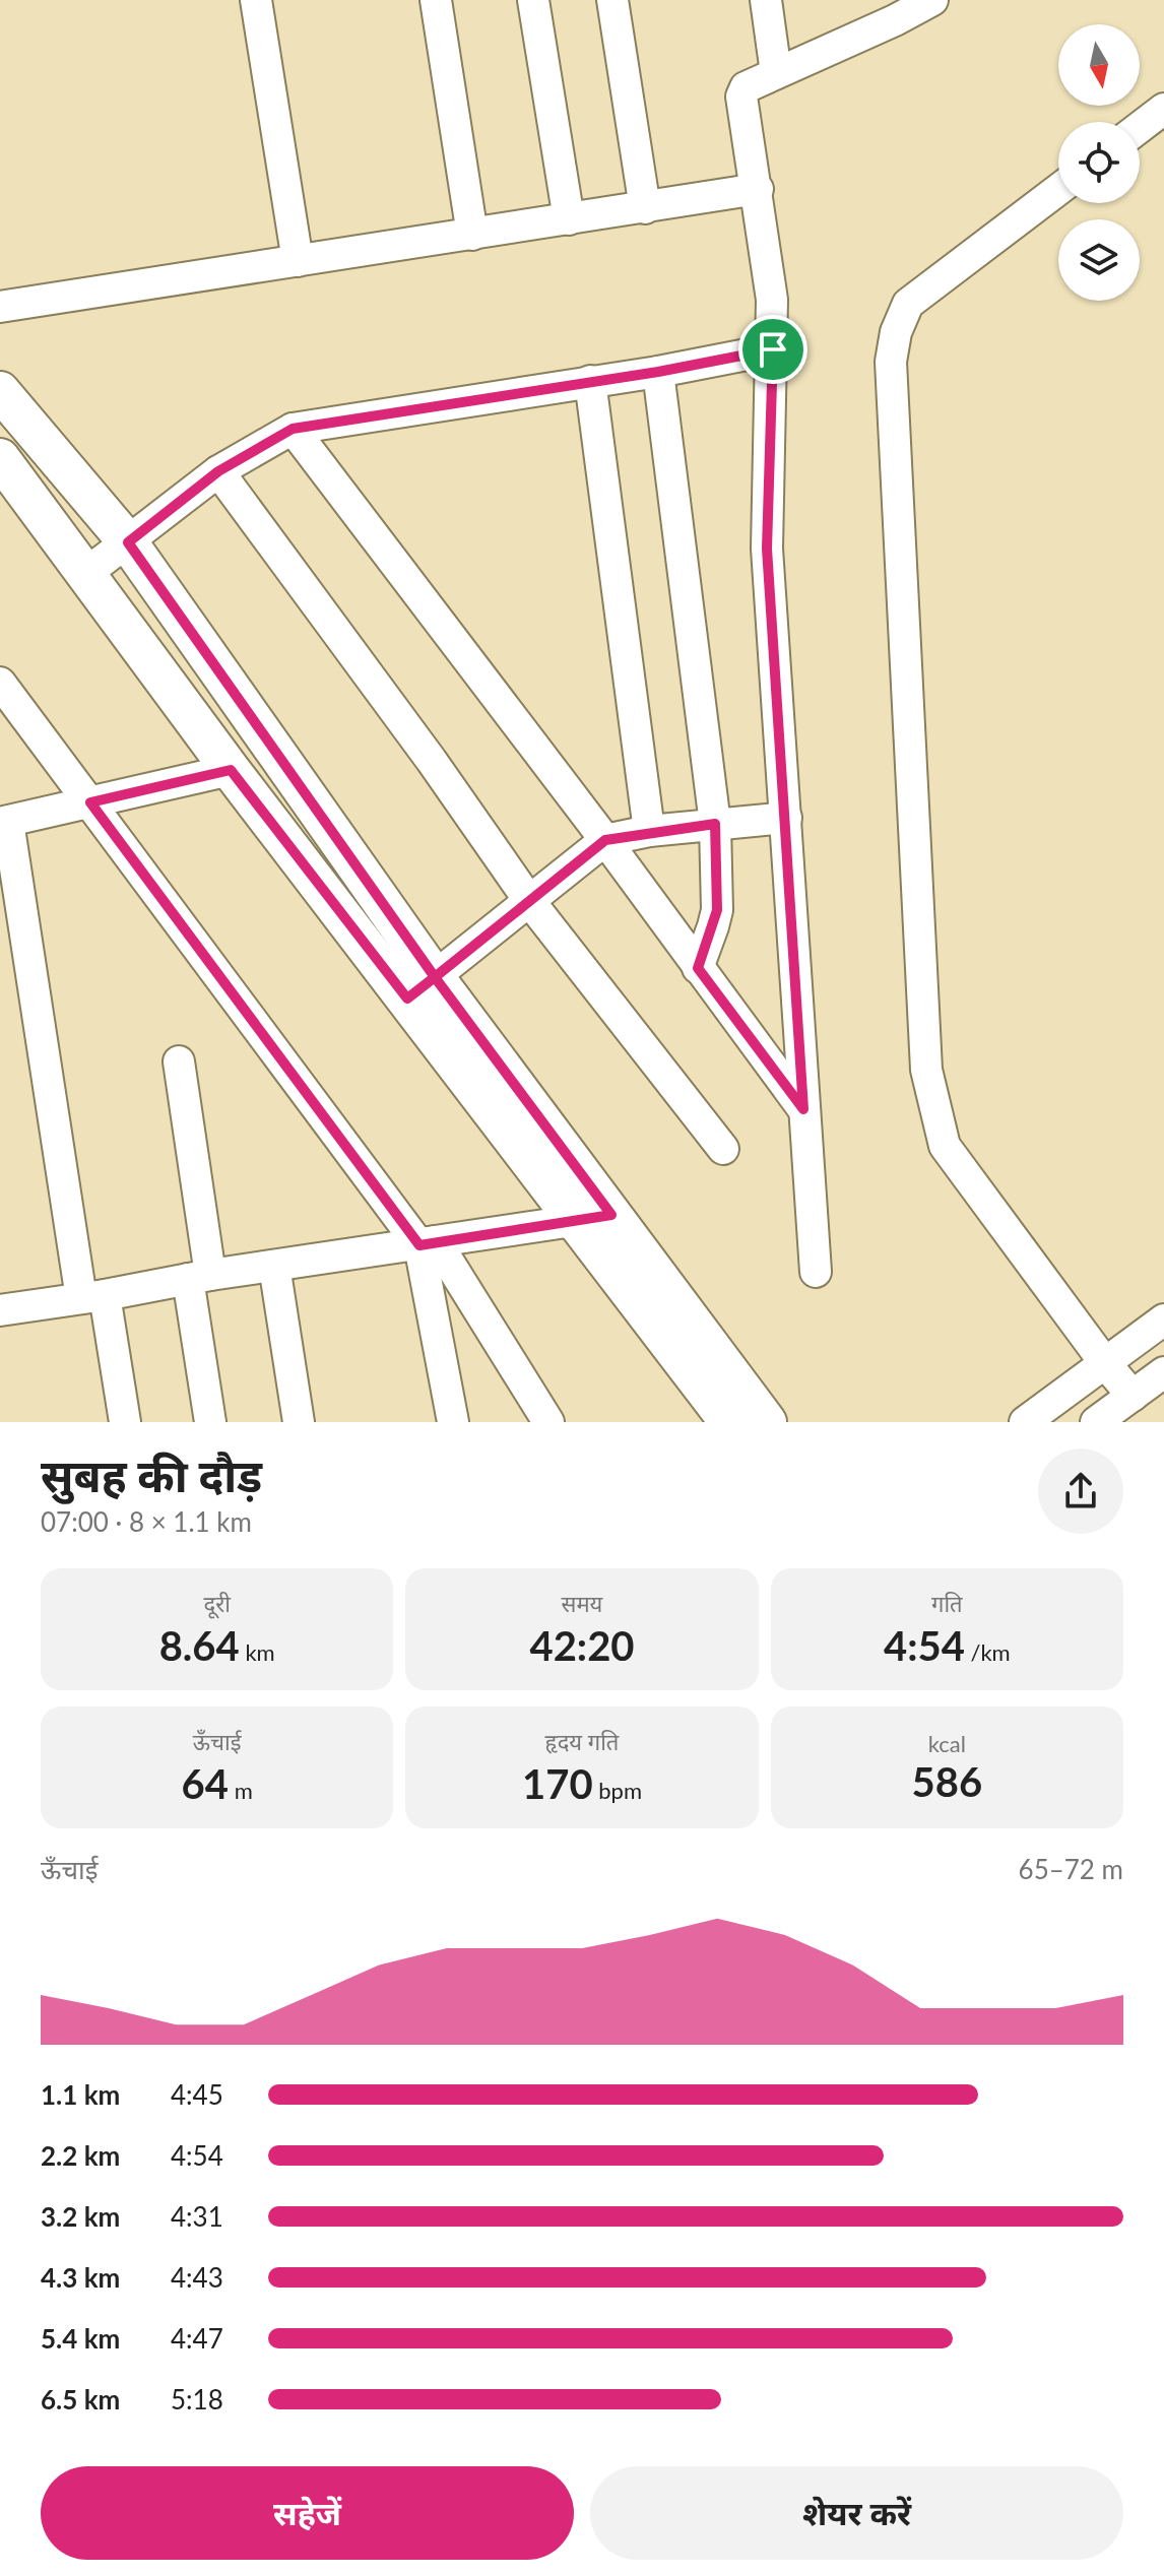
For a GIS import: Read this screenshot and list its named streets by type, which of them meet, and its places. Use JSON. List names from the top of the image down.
{
  "north": "bottom",
  "page": {
    "heading": ["सुबह की दौड़", "07:00 · 8 × 1.1 km"],
    "stats": [
      ["दूरी", "8.64 km"],
      ["समय", "42:20"],
      ["गति", "4:54 /km"],
      ["ऊँचाई", "64 m"],
      ["हृदय गति", "170 bpm"],
      ["kcal", "586"]
    ],
    "chart": ["ऊँचाई", "65–72 m"],
    "list": [
      {
        "name": "1.1 km",
        "note": "4:45"
      },
      {
        "name": "2.2 km",
        "note": "4:54"
      },
      {
        "name": "3.2 km",
        "note": "4:31"
      },
      {
        "name": "4.3 km",
        "note": "4:43"
      },
      {
        "name": "5.4 km",
        "note": "4:47"
      },
      {
        "name": "6.5 km",
        "note": "5:18"
      }
    ],
    "buttons": ["सहेजें", "शेयर करें"]
  }
}
